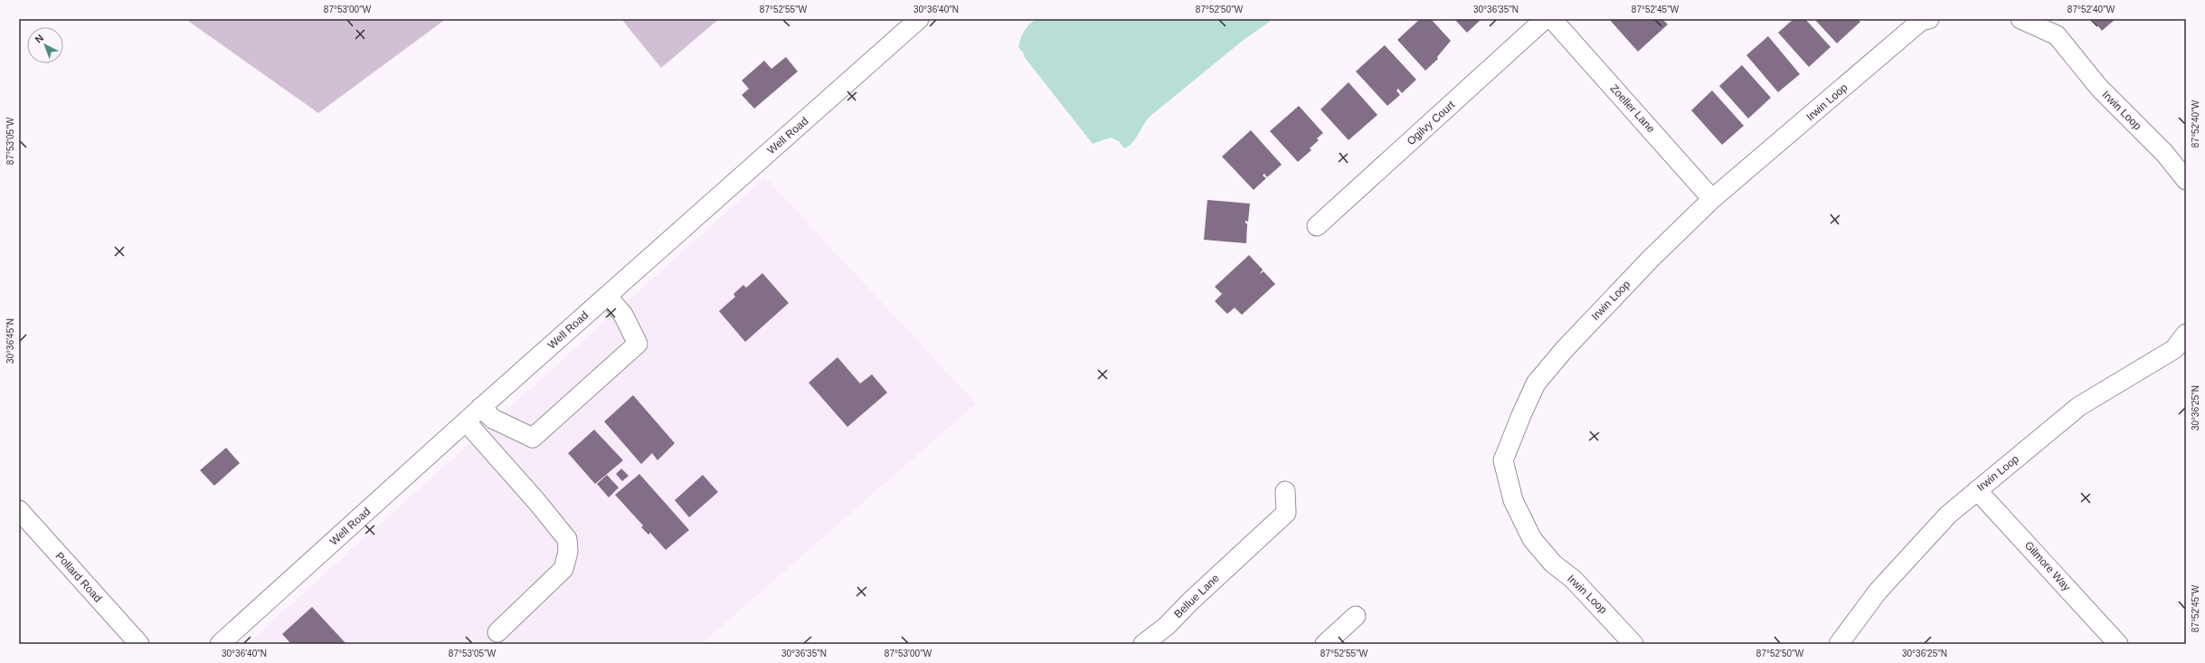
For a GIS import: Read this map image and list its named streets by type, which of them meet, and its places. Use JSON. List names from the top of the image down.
{
  "streets": {
    "street": [
      "Irwin Loop",
      "Zoeller Lane",
      "Ogilvy Court",
      "Well Road",
      "Gilmore Way",
      "Pollard Road",
      "Bellue Lane"
    ]
  },
  "crossings": [
    ["Irwin Loop", "Zoeller Lane"],
    ["Irwin Loop", "Gilmore Way"]
  ],
  "north": "top left",
  "coordinates": [
    "87°53'00\"W",
    "87°52'55\"W",
    "30°36'40\"N",
    "87°52'50\"W",
    "30°36'35\"N",
    "87°52'45\"W",
    "87°52'40\"W",
    "87°53'05\"W",
    "30°36'45\"N",
    "30°36'25\"N"
  ]
}
